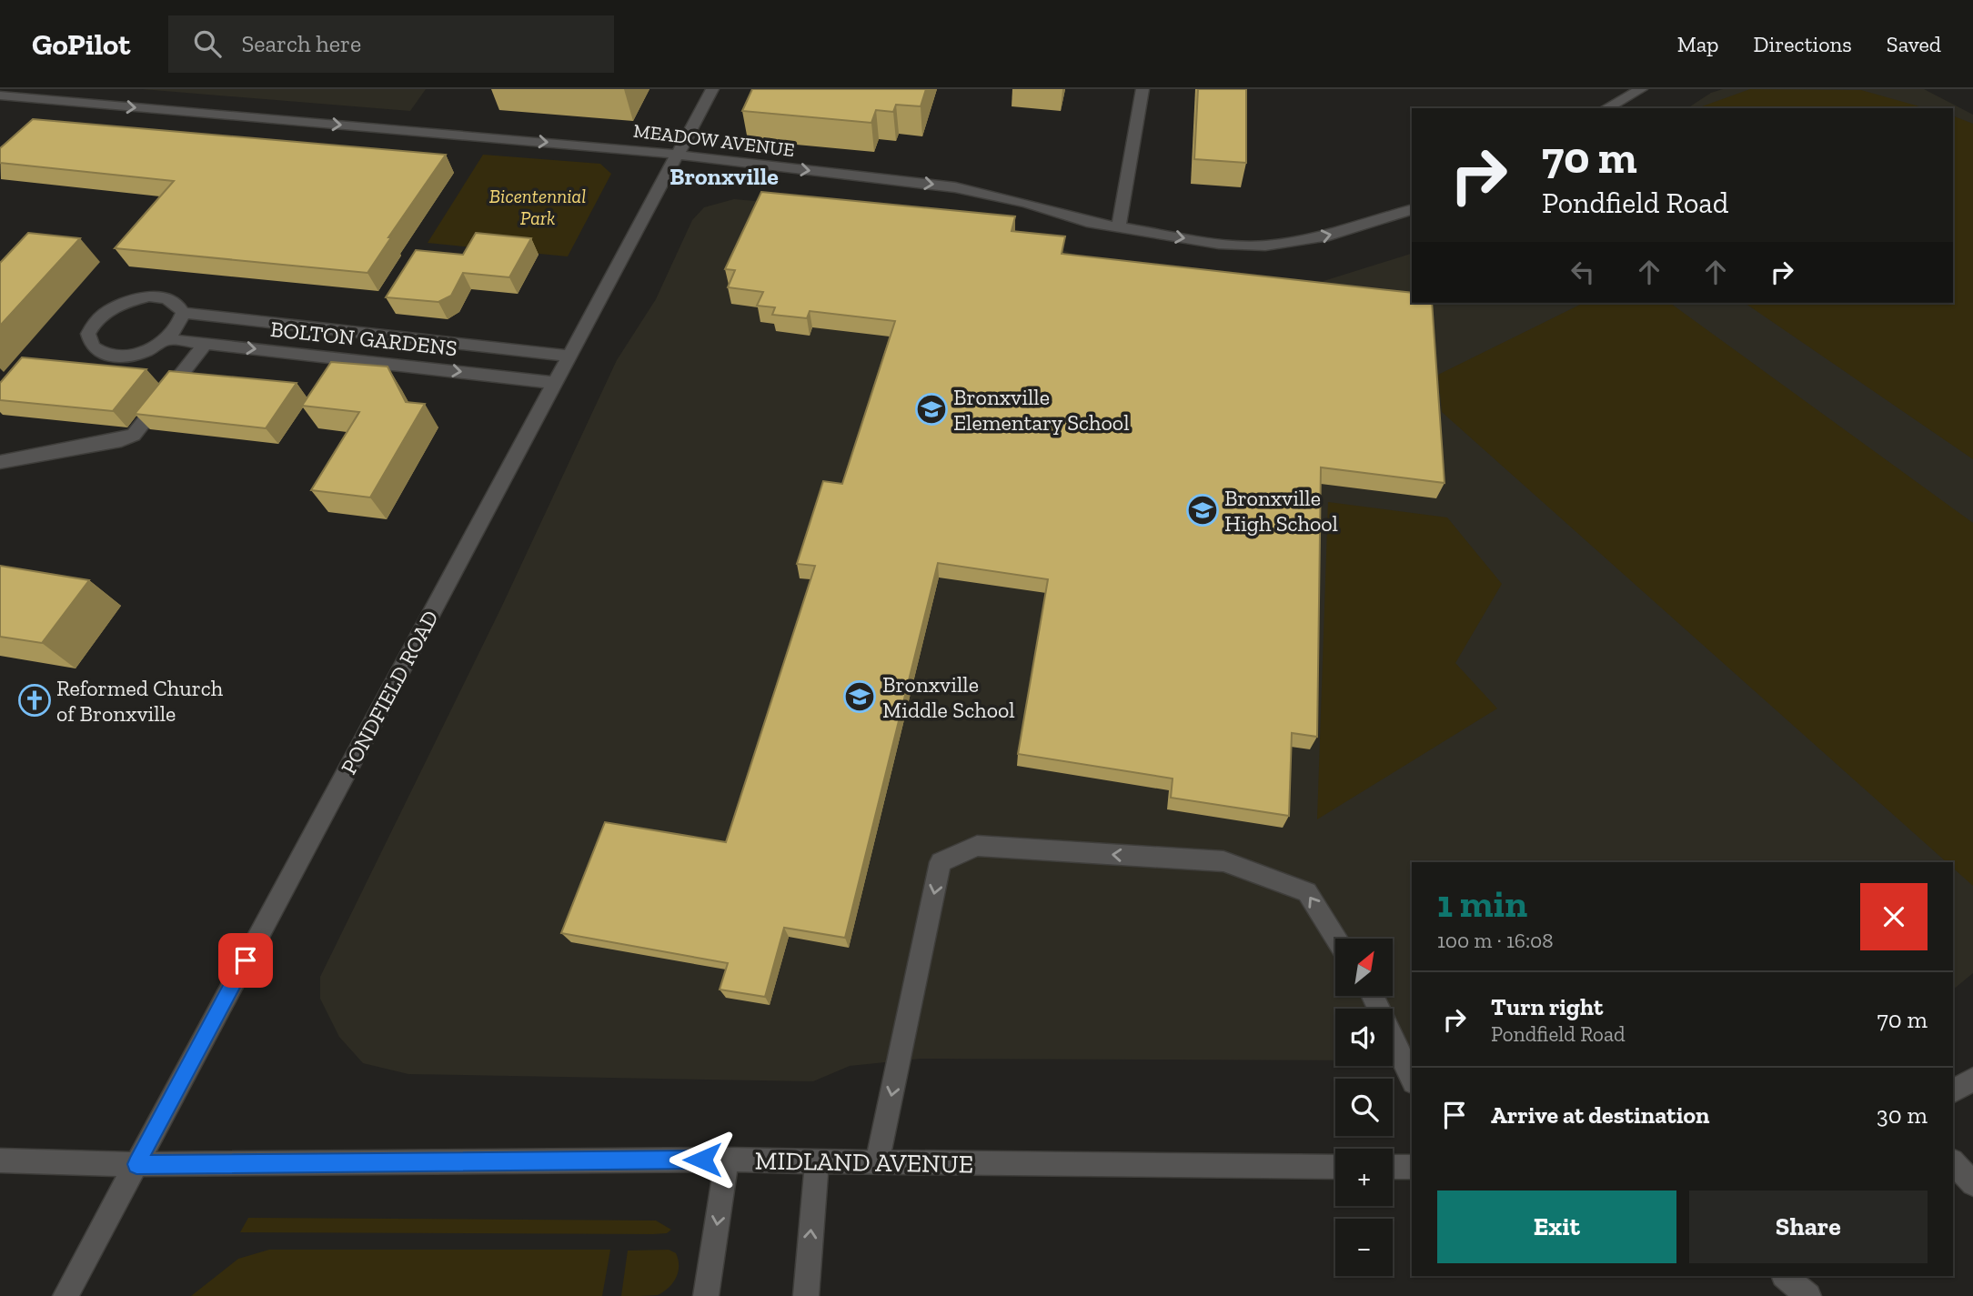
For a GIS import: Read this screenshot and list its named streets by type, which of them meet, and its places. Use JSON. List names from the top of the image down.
{
  "streets": {
    "street": [
      "MEADOW AVENUE",
      "BOLTON GARDENS",
      "PONDFIELD ROAD",
      "MIDLAND AVENUE"
    ]
  },
  "crossings": [
    ["MEADOW AVENUE", "PONDFIELD ROAD"],
    ["BOLTON GARDENS", "PONDFIELD ROAD"],
    ["PONDFIELD ROAD", "MIDLAND AVENUE"]
  ],
  "one_way": ["MEADOW AVENUE"],
  "districts": ["Bronxville"],
  "parks": ["Bicentennial Park"],
  "places": {
    "school or university": ["Bronxville Elementary School", "Bronxville High School", "Bronxville Middle School"],
    "church": ["Reformed Church of Bronxville"]
  },
  "north": "top right",
  "page": {
    "header": "GoPilot",
    "search": "Search here",
    "nav": ["Map", "Directions", "Saved"],
    "turn": ["70 m", "Pondfield Road"],
    "heading": ["1 min", "100 m · 16:08"],
    "map_buttons": ["+", "−"],
    "list": [
      {
        "name": "Turn right",
        "note": "Pondfield Road",
        "value": "70 m"
      },
      {
        "name": "Arrive at destination",
        "value": "30 m"
      }
    ],
    "buttons": ["Exit", "Share"]
  }
}
